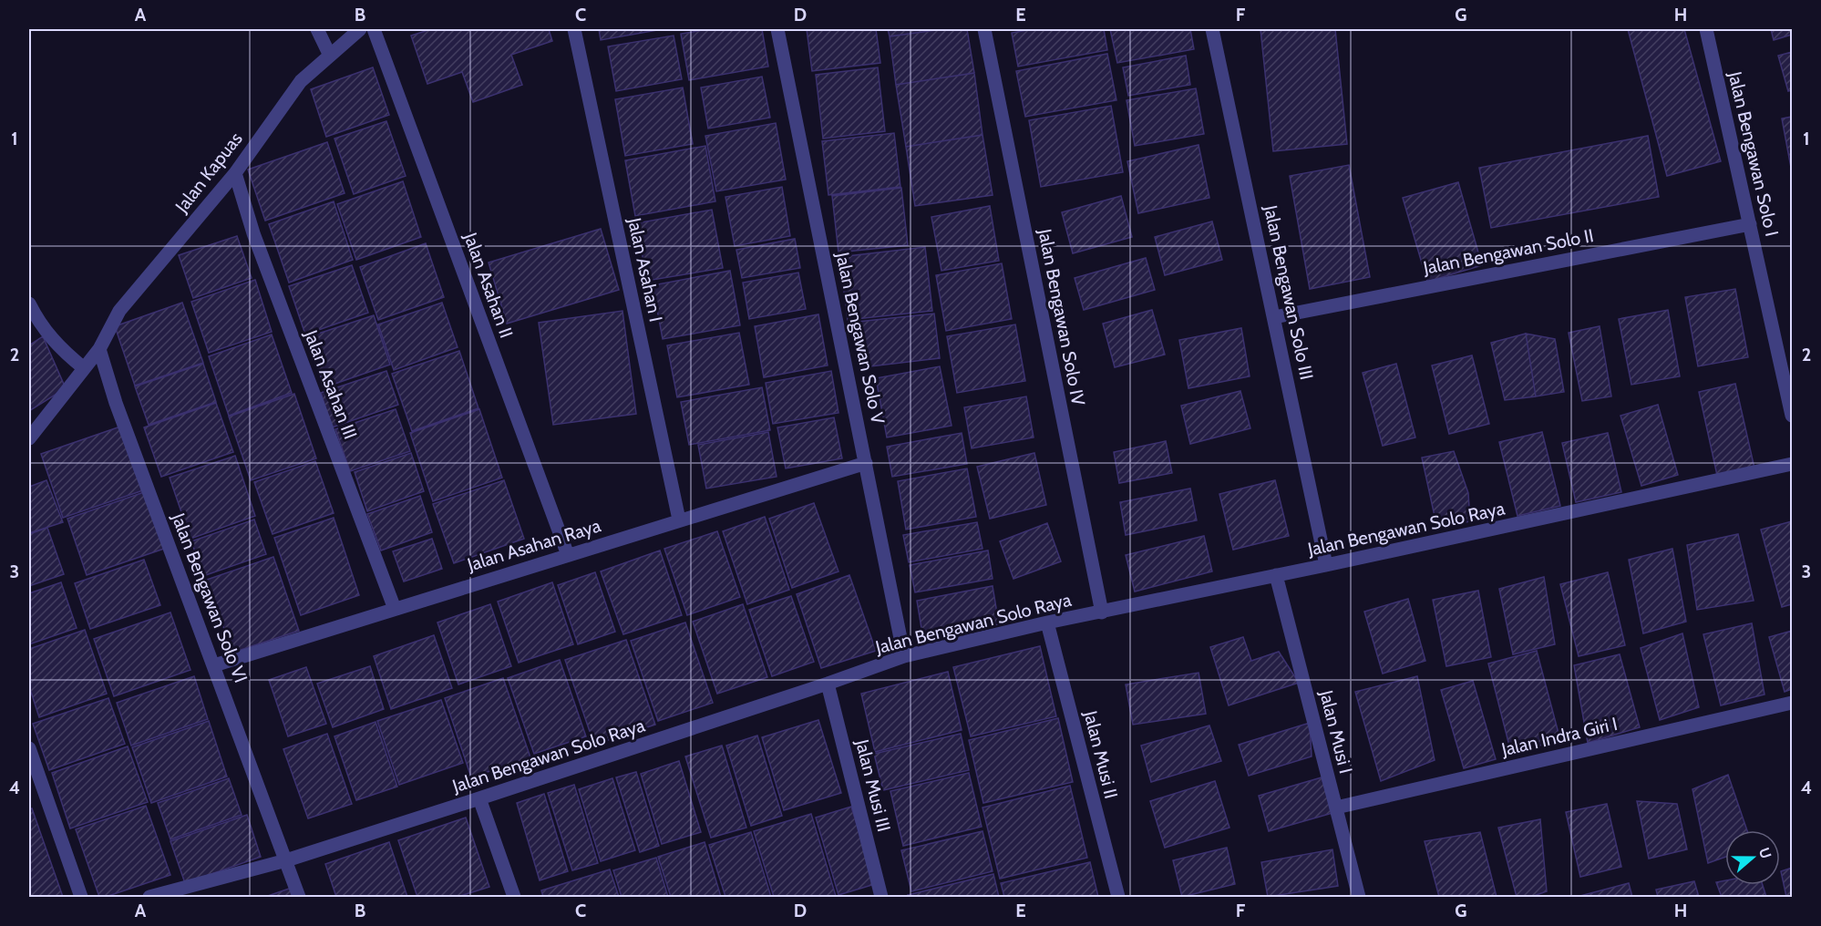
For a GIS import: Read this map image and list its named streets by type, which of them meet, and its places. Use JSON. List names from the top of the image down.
{
  "streets": {
    "street": [
      "Jalan Bengawan Solo I",
      "Jalan Kapuas",
      "Jalan Bengawan Solo II",
      "Jalan Asahan I",
      "Jalan Asahan II",
      "Jalan Bengawan Solo III",
      "Jalan Bengawan Solo IV",
      "Jalan Bengawan Solo V",
      "Jalan Asahan III",
      "Jalan Bengawan Solo Raya",
      "Jalan Asahan Raya",
      "Jalan Bengawan Solo VI",
      "Jalan Musi I",
      "Jalan Indra Giri I",
      "Jalan Musi II",
      "Jalan Musi III"
    ]
  },
  "crossings": [
    ["Jalan Bengawan Solo I", "Jalan Bengawan Solo II"],
    ["Jalan Kapuas", "Jalan Asahan III"],
    ["Jalan Kapuas", "Jalan Bengawan Solo VI"],
    ["Jalan Bengawan Solo II", "Jalan Bengawan Solo III"],
    ["Jalan Asahan I", "Jalan Asahan Raya"],
    ["Jalan Asahan II", "Jalan Asahan Raya"],
    ["Jalan Bengawan Solo III", "Jalan Bengawan Solo Raya"],
    ["Jalan Bengawan Solo IV", "Jalan Bengawan Solo Raya"],
    ["Jalan Bengawan Solo V", "Jalan Bengawan Solo Raya"],
    ["Jalan Bengawan Solo V", "Jalan Asahan Raya"],
    ["Jalan Asahan III", "Jalan Asahan Raya"],
    ["Jalan Bengawan Solo Raya", "Jalan Bengawan Solo VI"],
    ["Jalan Bengawan Solo Raya", "Jalan Musi I"],
    ["Jalan Bengawan Solo Raya", "Jalan Musi II"],
    ["Jalan Bengawan Solo Raya", "Jalan Musi III"],
    ["Jalan Asahan Raya", "Jalan Bengawan Solo VI"],
    ["Jalan Musi I", "Jalan Indra Giri I"]
  ],
  "north": "right",
  "grid": {
    "columns": [
      "A",
      "B",
      "C",
      "D",
      "E",
      "F",
      "G",
      "H"
    ],
    "rows": [
      "1",
      "2",
      "3",
      "4"
    ]
  }
}
